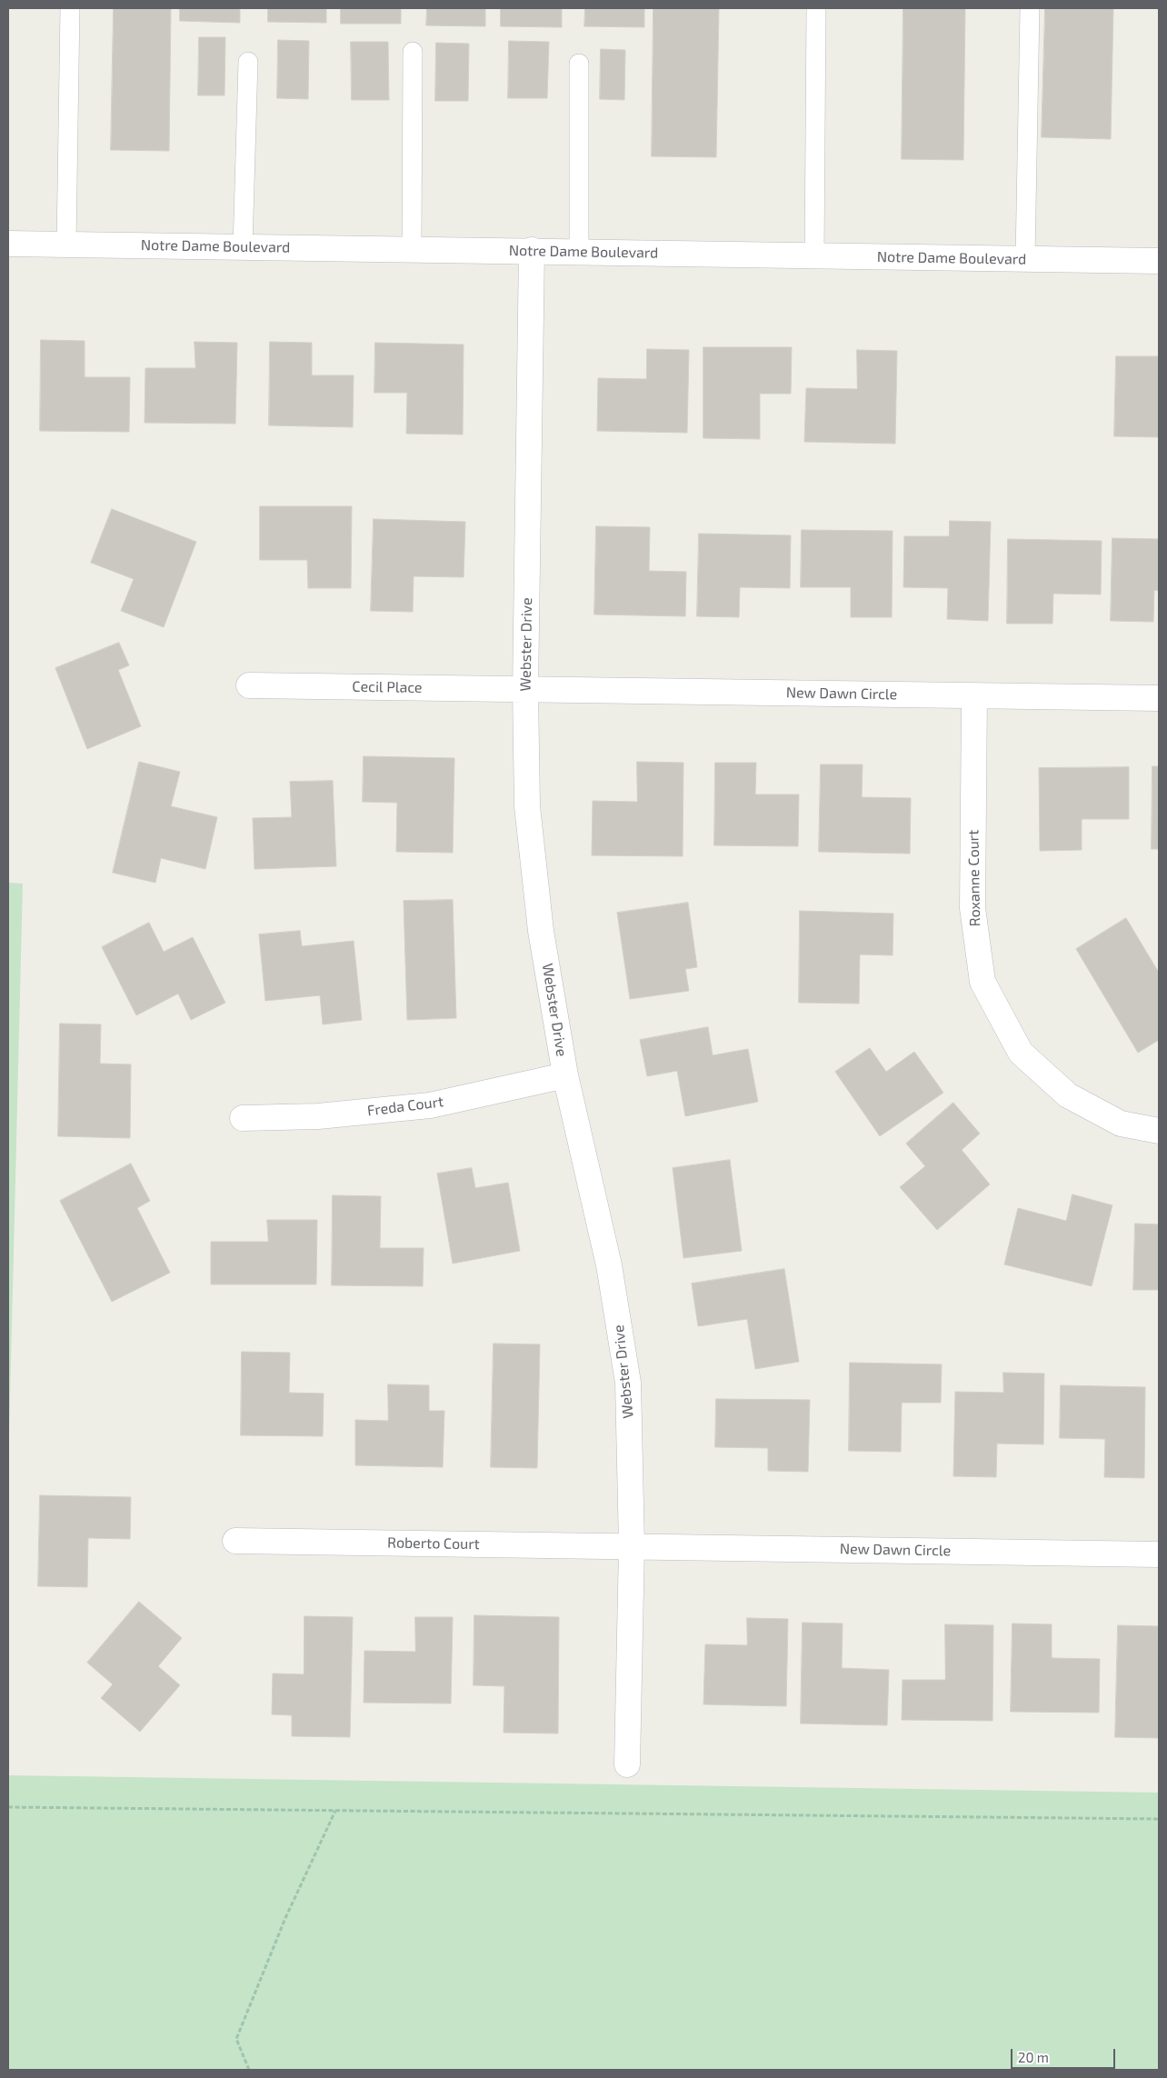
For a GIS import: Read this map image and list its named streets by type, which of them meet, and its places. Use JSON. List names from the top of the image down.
{
  "streets": {
    "street": [
      "Notre Dame Boulevard",
      "Webster Drive",
      "Cecil Place",
      "New Dawn Circle",
      "Roxanne Court",
      "Freda Court",
      "Roberto Court"
    ]
  },
  "crossings": [
    ["Notre Dame Boulevard", "Webster Drive"],
    ["Webster Drive", "Cecil Place"],
    ["Webster Drive", "New Dawn Circle"],
    ["Webster Drive", "Freda Court"],
    ["Webster Drive", "Roberto Court"],
    ["Cecil Place", "New Dawn Circle"],
    ["New Dawn Circle", "Roxanne Court"],
    ["New Dawn Circle", "Roberto Court"]
  ],
  "scale_bar": "20 m"
}
